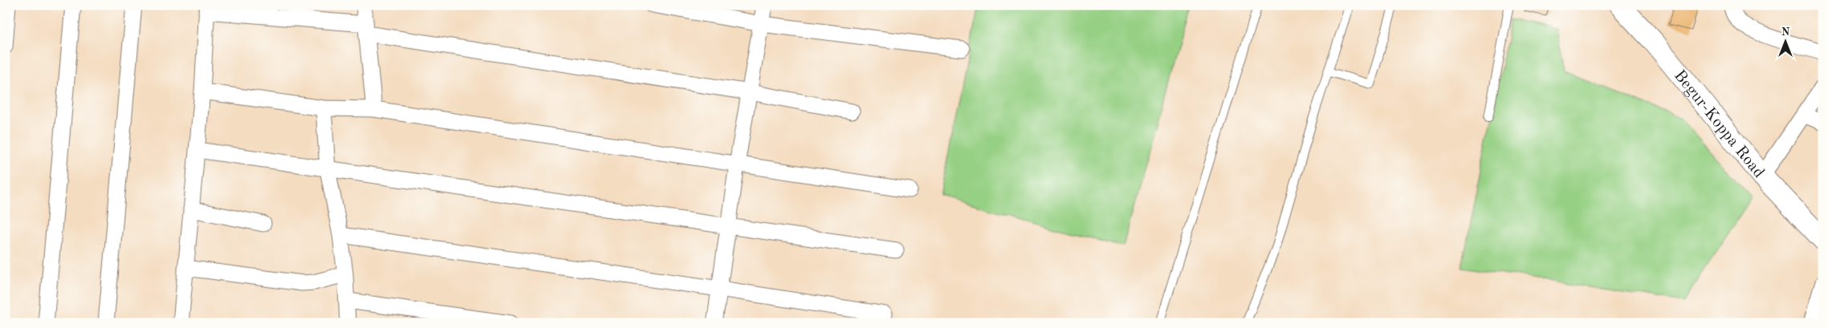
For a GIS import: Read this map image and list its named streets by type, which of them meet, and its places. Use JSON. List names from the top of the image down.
{
  "streets": {
    "main road": ["Begur-Koppa Road"]
  },
  "north": "top"
}
